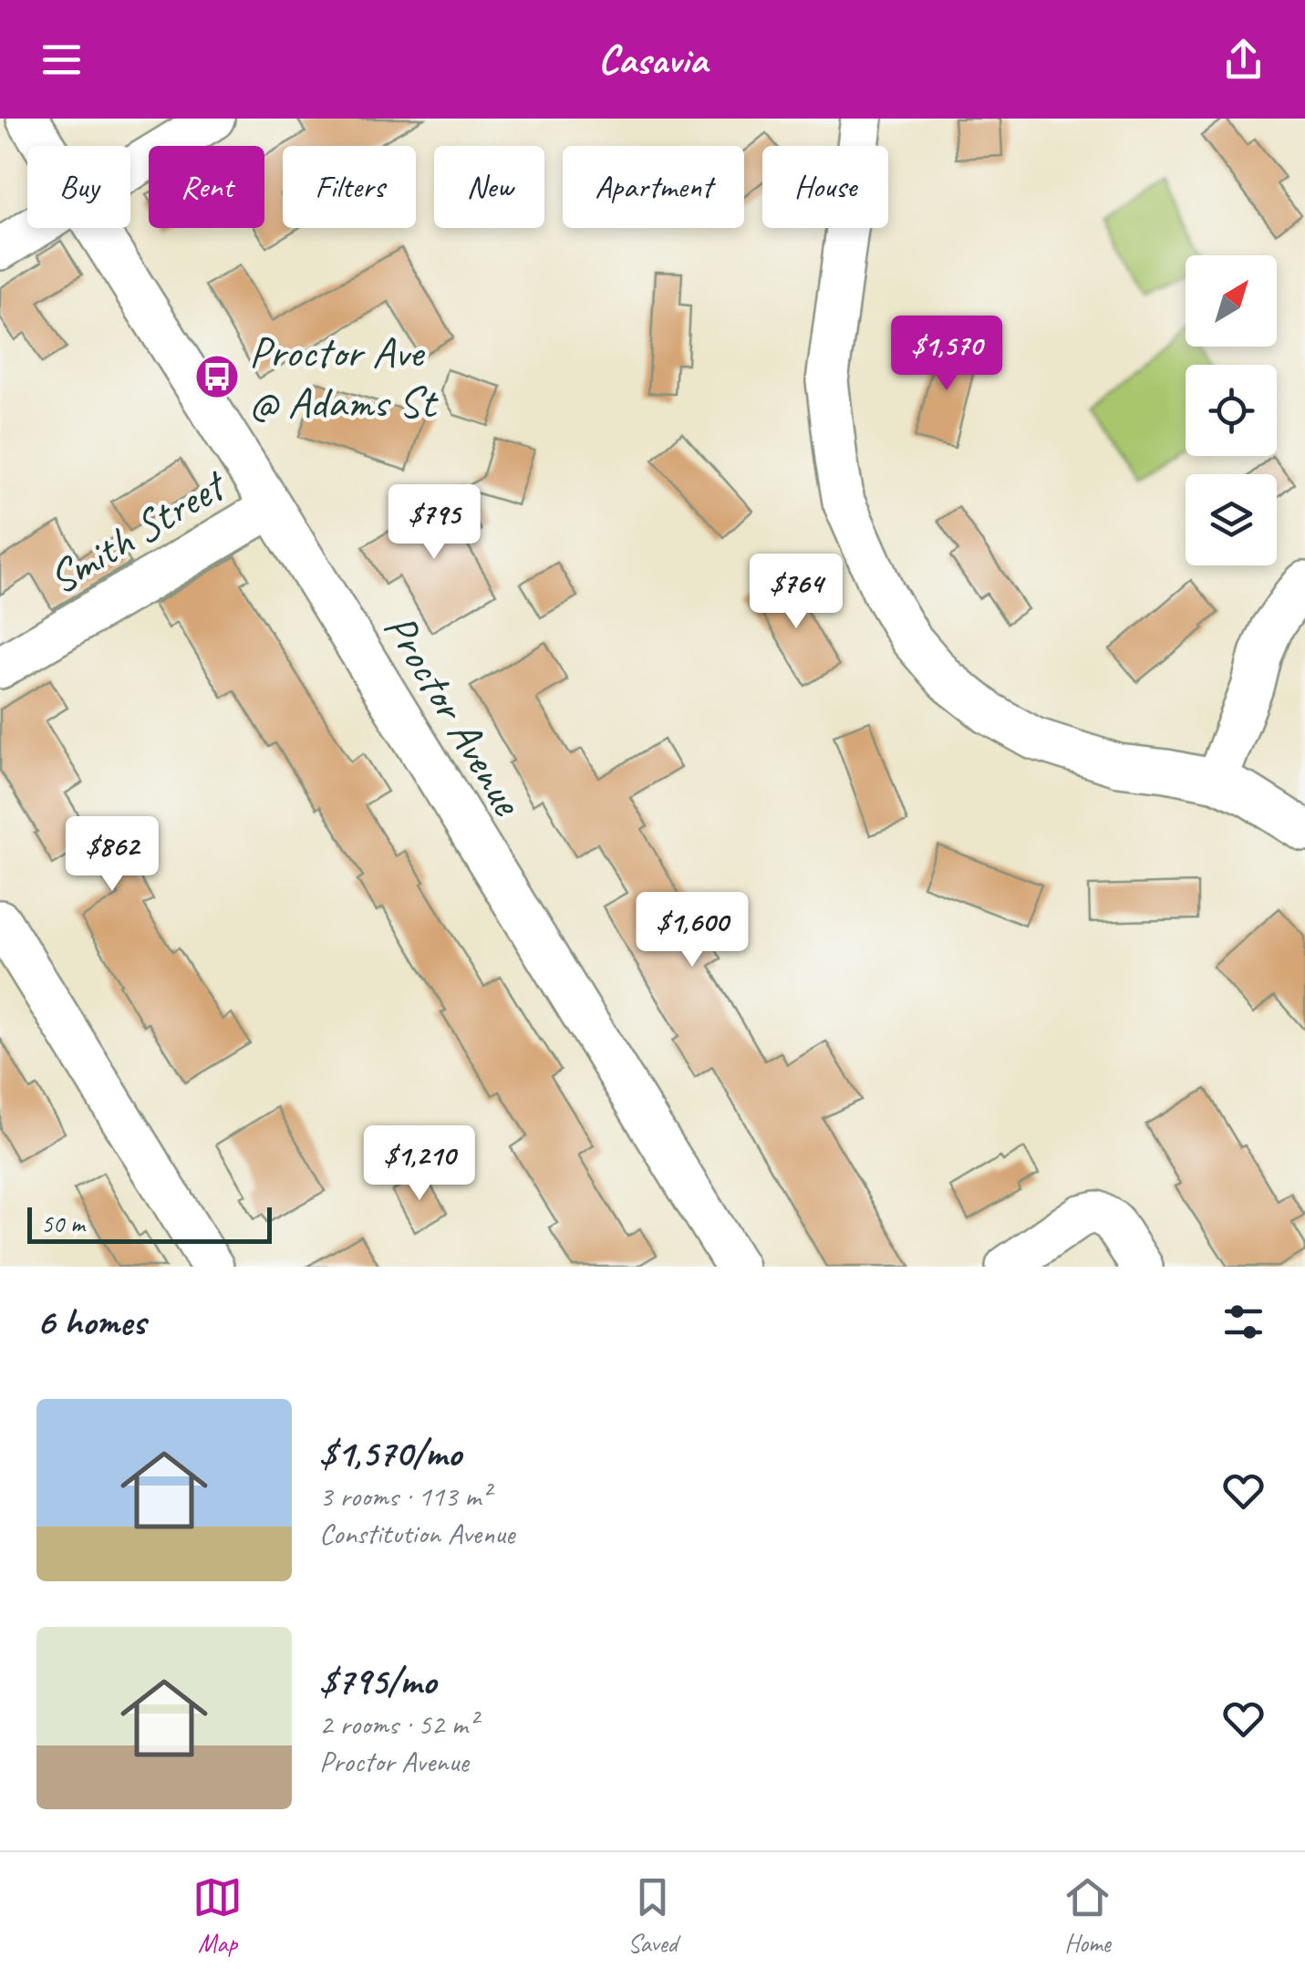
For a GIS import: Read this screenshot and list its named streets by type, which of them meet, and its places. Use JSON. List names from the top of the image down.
{
  "streets": {
    "street": ["Smith Street", "Proctor Avenue"]
  },
  "crossings": [
    ["Smith Street", "Proctor Avenue"]
  ],
  "places": {
    "bus stop": ["Proctor Ave @ Adams St"]
  },
  "scale_bar": "50 m",
  "north": "top right",
  "page": {
    "header": "Casavia",
    "chip": [
      "Buy",
      "Rent",
      "Filters",
      "New",
      "Apartment",
      "House"
    ],
    "price": [
      "$1,570",
      "$795",
      "$764",
      "$862",
      "$1,600",
      "$1,210"
    ],
    "scale": "50 m",
    "heading": "6 homes",
    "list": [
      {
        "name": "$1,570/mo",
        "note": "3 rooms · 113 m² · Constitution Avenue"
      },
      {
        "name": "$795/mo",
        "note": "2 rooms · 52 m² · Proctor Avenue"
      }
    ],
    "tabs": ["Map", "Saved", "Home"]
  }
}
